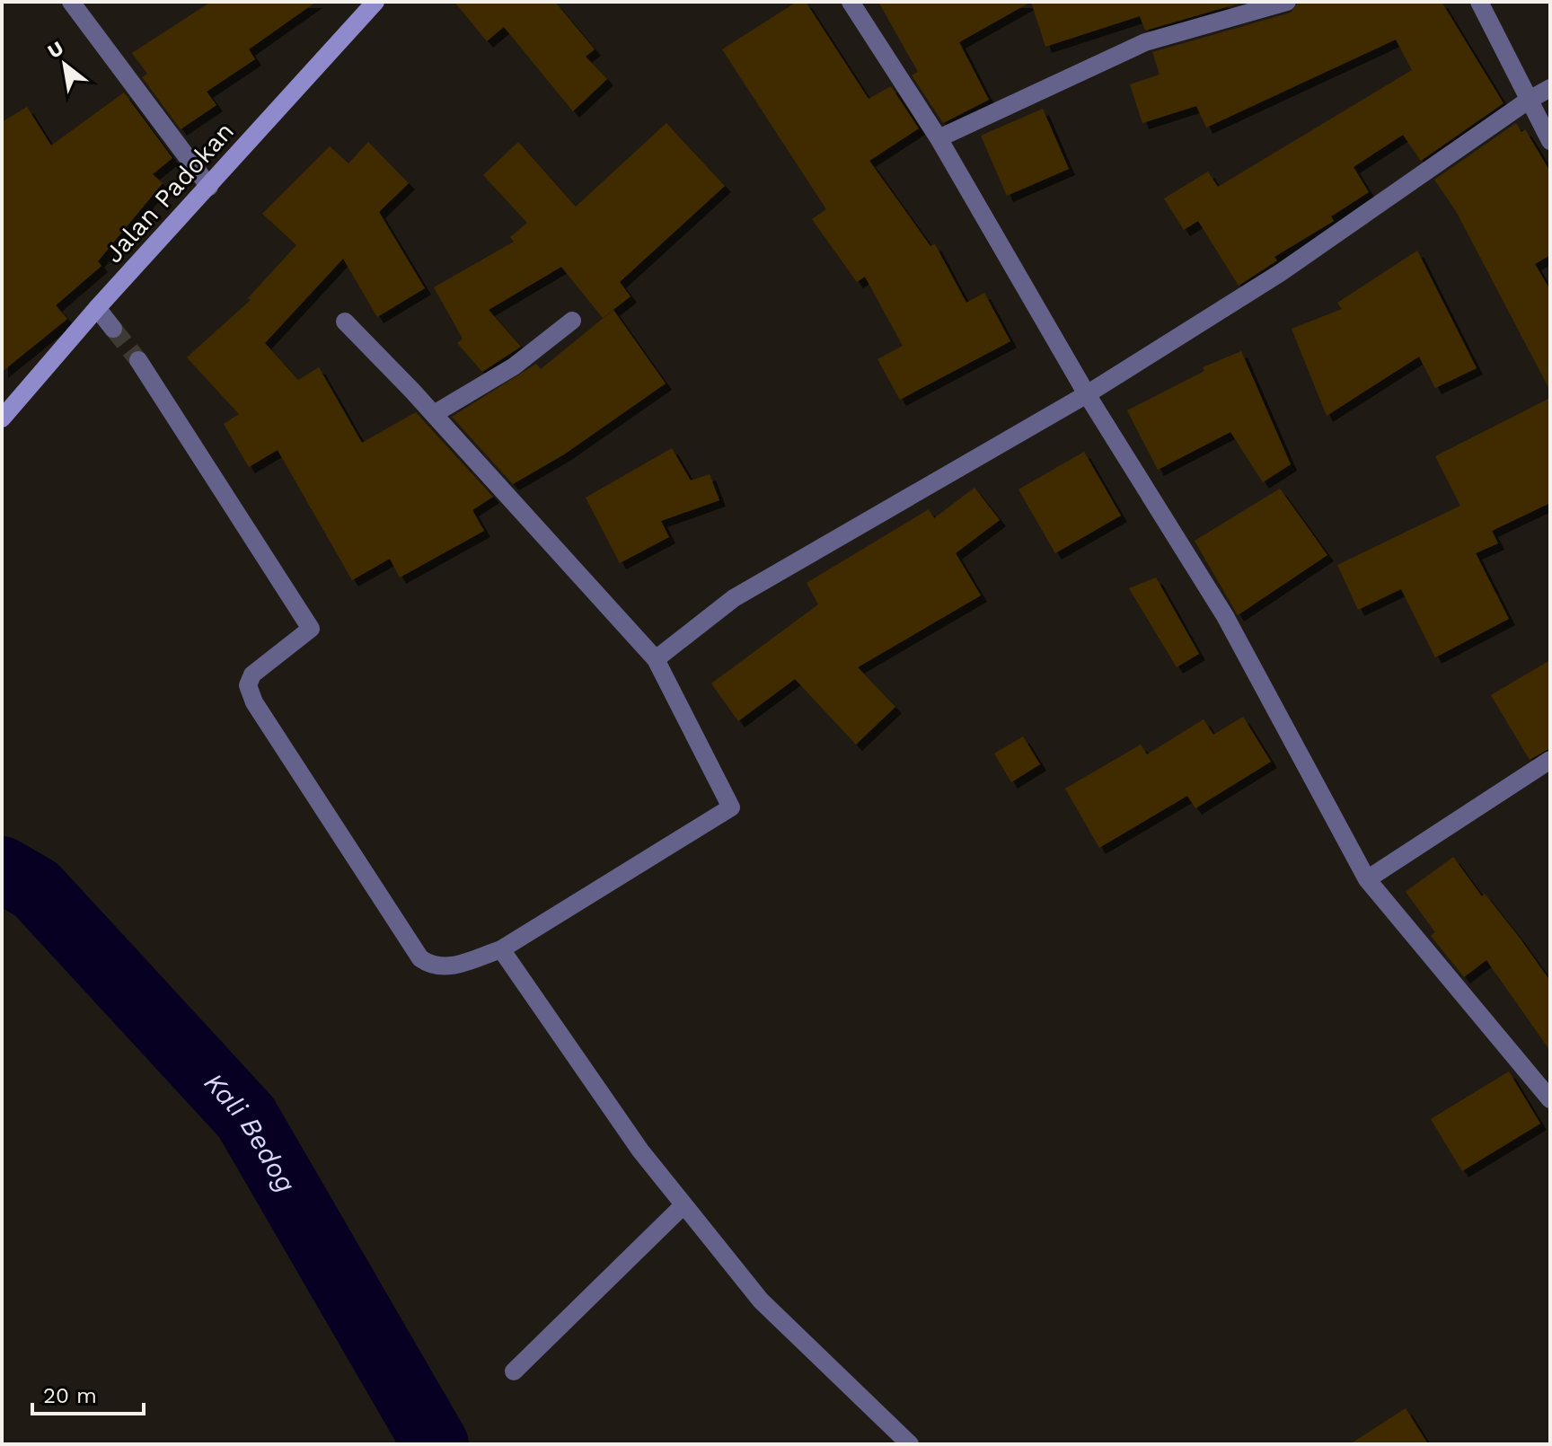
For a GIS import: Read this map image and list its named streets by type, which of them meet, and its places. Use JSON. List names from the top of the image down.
{
  "streets": {
    "main road": ["Jalan Padokan"]
  },
  "water": ["Kali Bedog"],
  "scale_bar": "20 m",
  "north": "top left"
}
